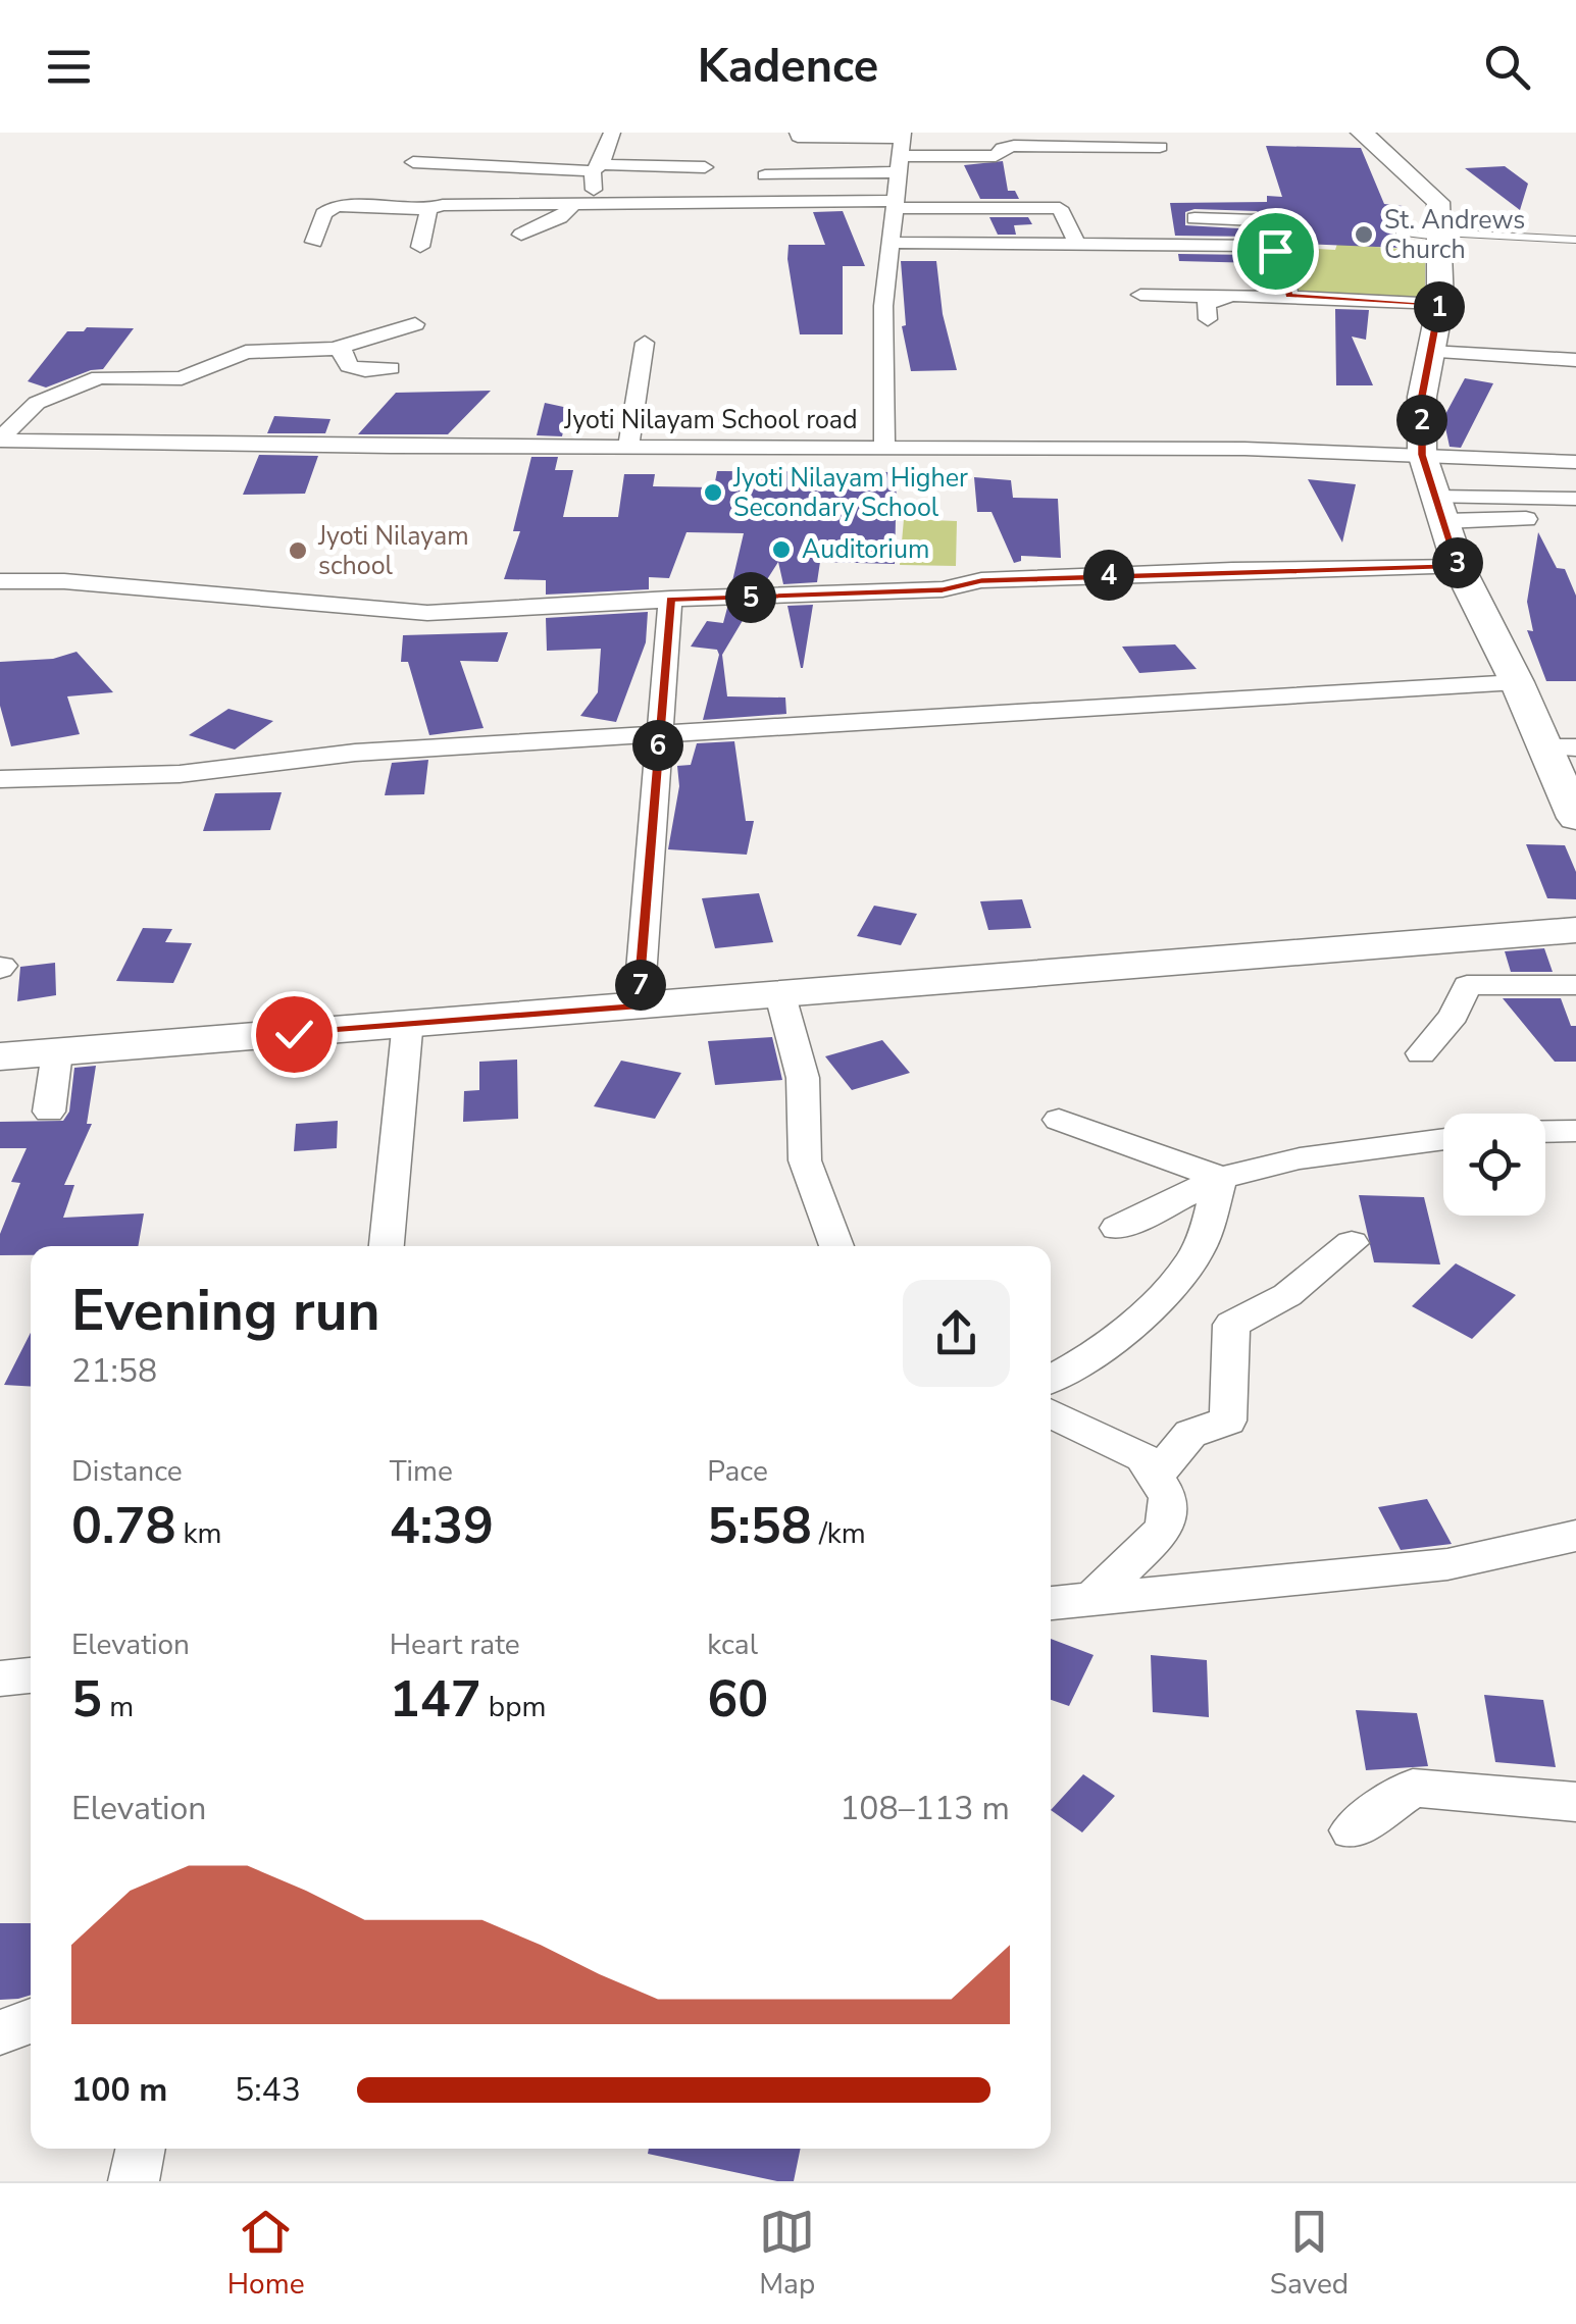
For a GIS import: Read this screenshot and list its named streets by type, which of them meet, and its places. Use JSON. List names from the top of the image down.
{
  "streets": {
    "street": ["Jyoti Nilayam School road"]
  },
  "places": [
    "St. Andrews Church",
    "Jyoti Nilayam Higher Secondary School",
    "Auditorium",
    "Jyoti Nilayam school"
  ],
  "page": {
    "header": "Kadence",
    "pins": [
      "1",
      "2",
      "3",
      "4",
      "5",
      "6",
      "7"
    ],
    "heading": ["Evening run", "21:58"],
    "stats": [
      ["Distance", "0.78 km"],
      ["Time", "4:39"],
      ["Pace", "5:58 /km"],
      ["Elevation", "5 m"],
      ["Heart rate", "147 bpm"],
      ["kcal", "60"]
    ],
    "chart": ["Elevation", "108–113 m"],
    "list": [
      {
        "name": "100 m",
        "note": "5:43"
      }
    ],
    "tabs": ["Home", "Map", "Saved"]
  }
}
